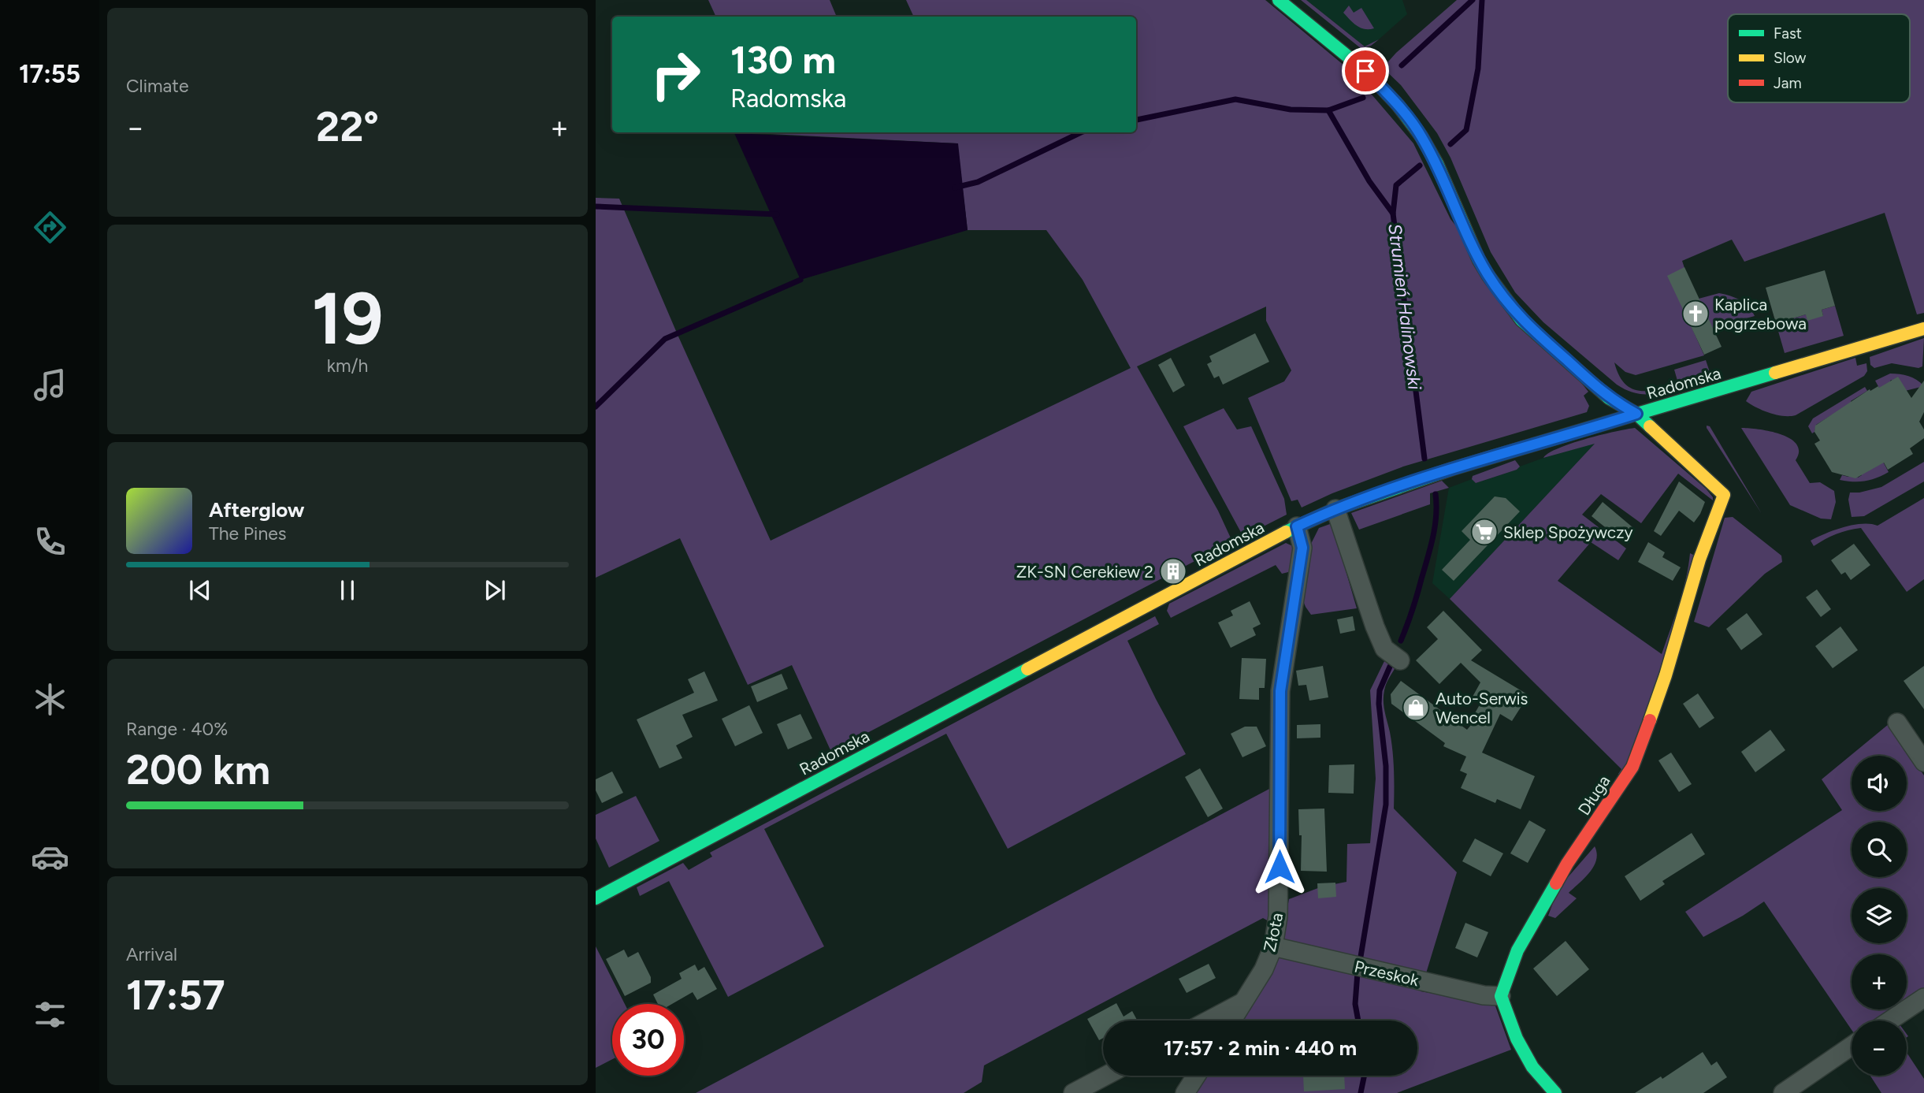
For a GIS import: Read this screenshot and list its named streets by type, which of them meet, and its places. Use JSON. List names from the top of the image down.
{
  "streets": {
    "street": [
      "Radomska",
      "Długa",
      "Złota",
      "Przeskok"
    ]
  },
  "crossings": [
    ["Radomska", "Długa"],
    ["Radomska", "Złota"],
    ["Długa", "Przeskok"],
    ["Złota", "Przeskok"]
  ],
  "water": ["Strumień Halinowski"],
  "places": {
    "church": ["Kaplica pogrzebowa"],
    "supermarket": ["Sklep Spożywczy"],
    "building": ["ZK-SN Cerekiew 2"],
    "shop": ["Auto-Serwis Wencel"]
  },
  "legend": ["Fast", "Slow", "Jam"],
  "page": {
    "tabs": "17:55",
    "tile": [
      "Climate",
      ["19", "km/h"],
      ["Range · 40%", "200 km"],
      ["Arrival", "17:57"]
    ],
    "turn": ["130 m", "Radomska"],
    "heat": ["−", "22°", "+"],
    "song": ["Afterglow", "The Pines"],
    "map_buttons": ["+", "−"],
    "limit": "30",
    "trip": "17:57 · 2 min · 440 m"
  }
}
